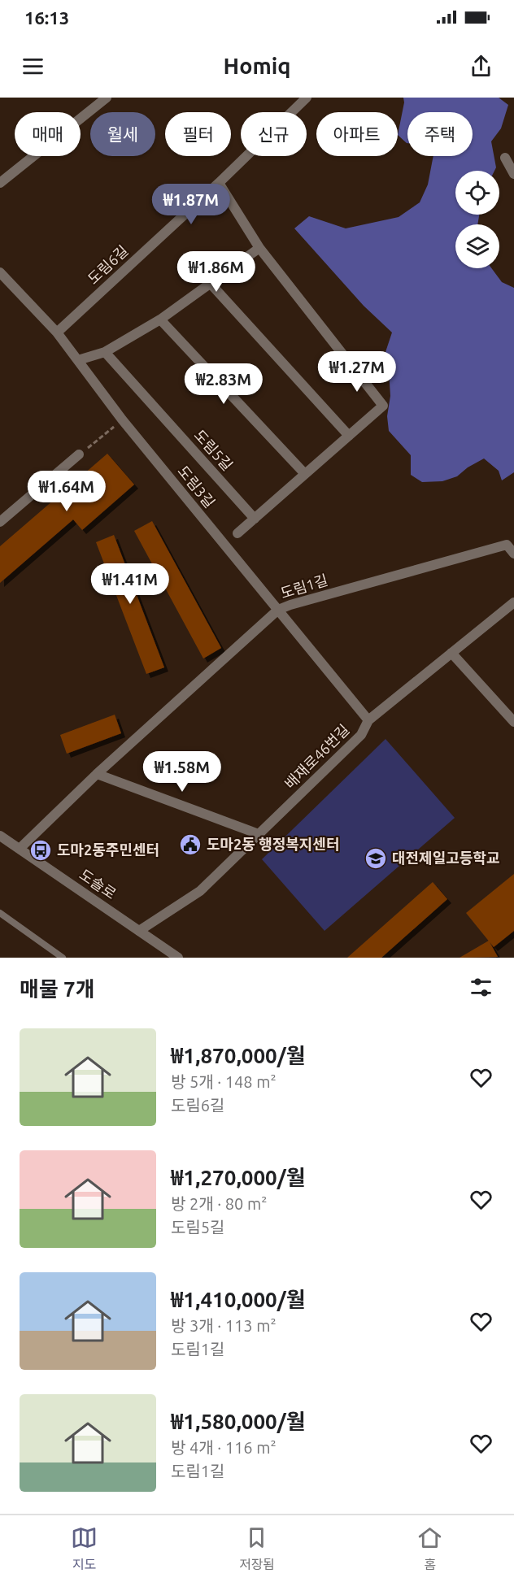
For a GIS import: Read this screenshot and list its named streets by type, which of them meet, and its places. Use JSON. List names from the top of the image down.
{
  "streets": {
    "street": [
      "도림6길",
      "도림5길",
      "도림3길",
      "도림1길",
      "배재로46번길",
      "도솔로"
    ]
  },
  "crossings": [
    ["도림6길", "도림3길"],
    ["도림3길", "도림1길"],
    ["도림3길", "배재로46번길"],
    ["도림1길", "도솔로"],
    ["배재로46번길", "도솔로"]
  ],
  "places": {
    "public building": ["도마2동 행정복지센터"],
    "bus stop": ["도마2동주민센터"],
    "school or university": ["대전제일고등학교"]
  },
  "page": {
    "status": "16:13",
    "header": "Homiq",
    "chip": [
      "매매",
      "월세",
      "필터",
      "신규",
      "아파트",
      "주택"
    ],
    "price": [
      "₩1.87M",
      "₩1.86M",
      "₩1.27M",
      "₩2.83M",
      "₩1.64M",
      "₩1.41M",
      "₩1.58M"
    ],
    "heading": "매물 7개",
    "list": [
      {
        "name": "₩1,870,000/월",
        "note": "방 5개 · 148 m² · 도림6길"
      },
      {
        "name": "₩1,270,000/월",
        "note": "방 2개 · 80 m² · 도림5길"
      },
      {
        "name": "₩1,410,000/월",
        "note": "방 3개 · 113 m² · 도림1길"
      },
      {
        "name": "₩1,580,000/월",
        "note": "방 4개 · 116 m² · 도림1길"
      }
    ],
    "tabs": ["지도", "저장됨", "홈"]
  }
}
